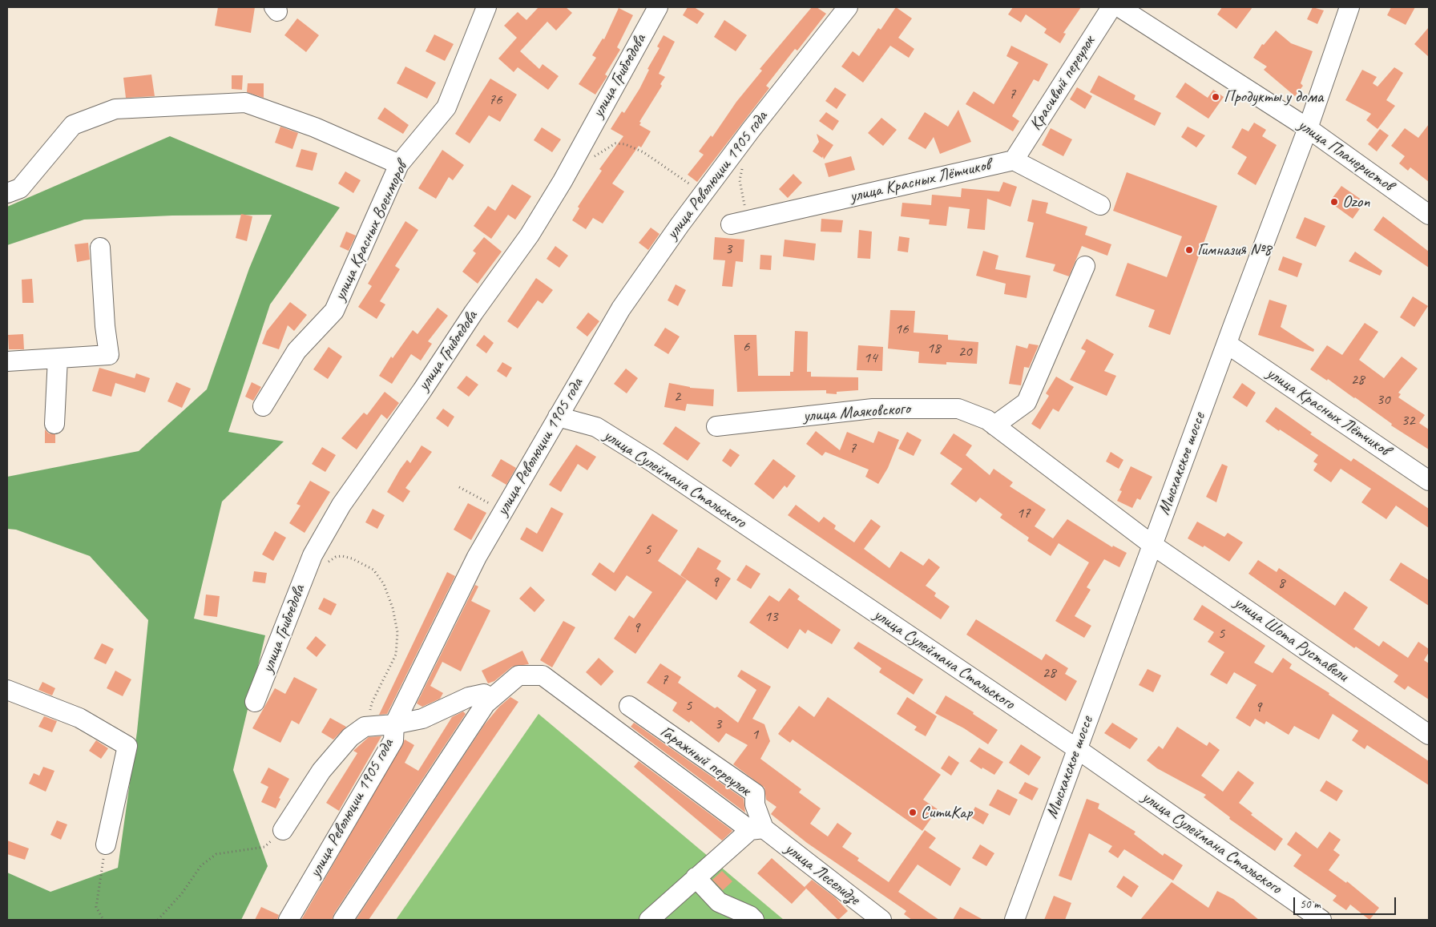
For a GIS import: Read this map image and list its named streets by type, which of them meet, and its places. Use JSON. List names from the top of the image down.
{
  "streets": {
    "street": [
      "улица Грибоедова",
      "Красивый переулок",
      "улица Планеристов",
      "улица Революции 1905 года",
      "улица Красных Лётчиков",
      "улица Красных Военморов",
      "улица Маяковского",
      "Мысхакское шоссе",
      "улица Сулеймана Стальского",
      "улица Шота Руставели",
      "Гаражный переулок",
      "улица Леселидзе"
    ]
  },
  "crossings": [
    ["Красивый переулок", "улица Красных Лётчиков"],
    ["улица Планеристов", "Мысхакское шоссе"],
    ["улица Революции 1905 года", "улица Сулеймана Стальского"],
    ["улица Красных Лётчиков", "Мысхакское шоссе"],
    ["улица Маяковского", "Мысхакское шоссе"],
    ["улица Маяковского", "улица Шота Руставели"],
    ["Мысхакское шоссе", "улица Сулеймана Стальского"],
    ["Мысхакское шоссе", "улица Шота Руставели"],
    ["Гаражный переулок", "улица Леселидзе"]
  ],
  "places": [
    "Продукты у дома",
    "Ozon",
    "Гимназия №8",
    "СитиКар"
  ],
  "house_numbers": [
    "7",
    "76",
    "3",
    "16",
    "6",
    "18",
    "20",
    "14",
    "28",
    "2",
    "30",
    "32",
    "7",
    "17",
    "5",
    "9",
    "8",
    "13",
    "9",
    "5",
    "28",
    "7",
    "5",
    "9",
    "3",
    "1"
  ],
  "scale_bar": "50 m"
}
